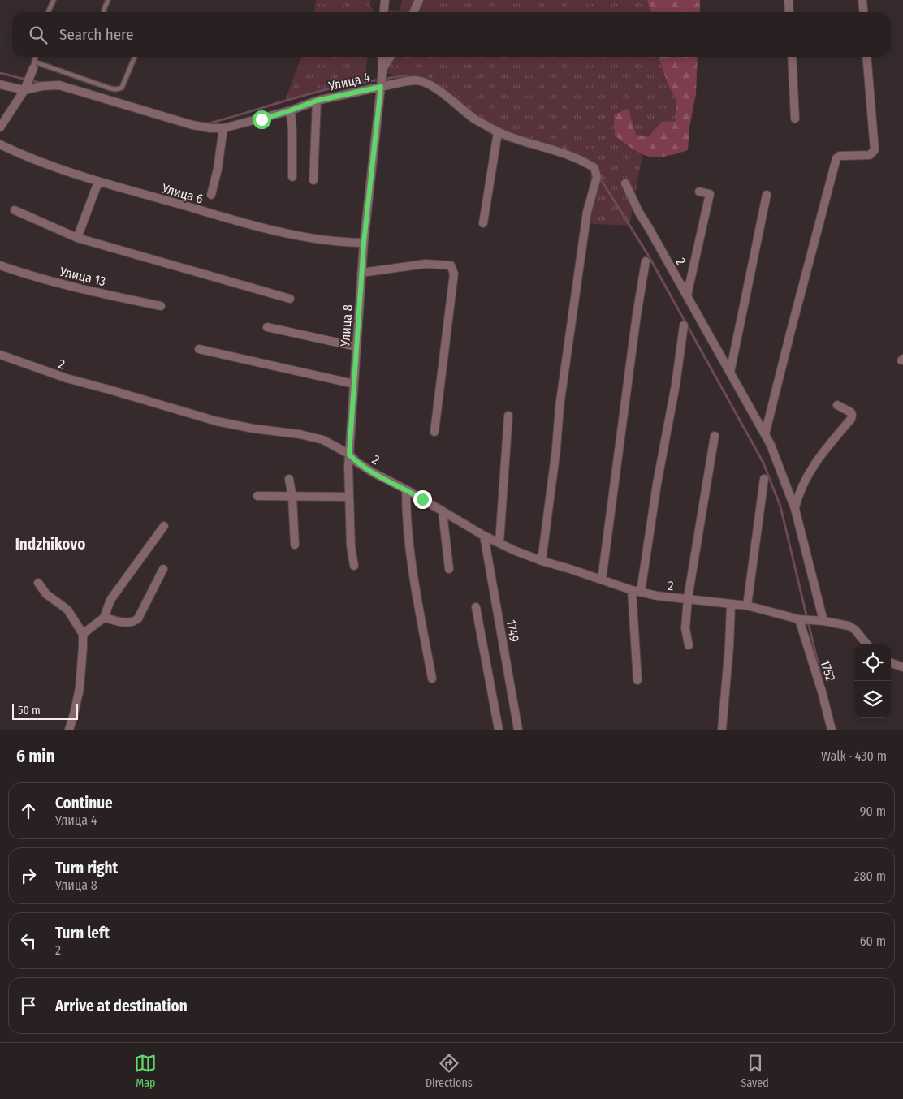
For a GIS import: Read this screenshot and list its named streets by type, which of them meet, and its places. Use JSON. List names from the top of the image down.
{
  "streets": {
    "street": [
      "Улица 4",
      "Улица 6",
      "2",
      "Улица 13",
      "Улица 8",
      "1749",
      "1752"
    ]
  },
  "crossings": [
    ["Улица 4", "2"],
    ["Улица 4", "Улица 8"],
    ["Улица 6", "Улица 8"],
    ["2", "Улица 8"],
    ["2", "1749"],
    ["2", "1752"]
  ],
  "districts": ["Indzhikovo"],
  "scale_bar": "50 m",
  "page": {
    "search": "Search here",
    "scale": "50 m",
    "heading": ["6 min", "Walk · 430 m"],
    "list": [
      ["Continue", "Улица 4", "90 m"],
      ["Turn right", "Улица 8", "280 m"],
      ["Turn left", "2", "60 m"],
      "Arrive at destination"
    ],
    "nav": ["Map", "Directions", "Saved"]
  }
}
